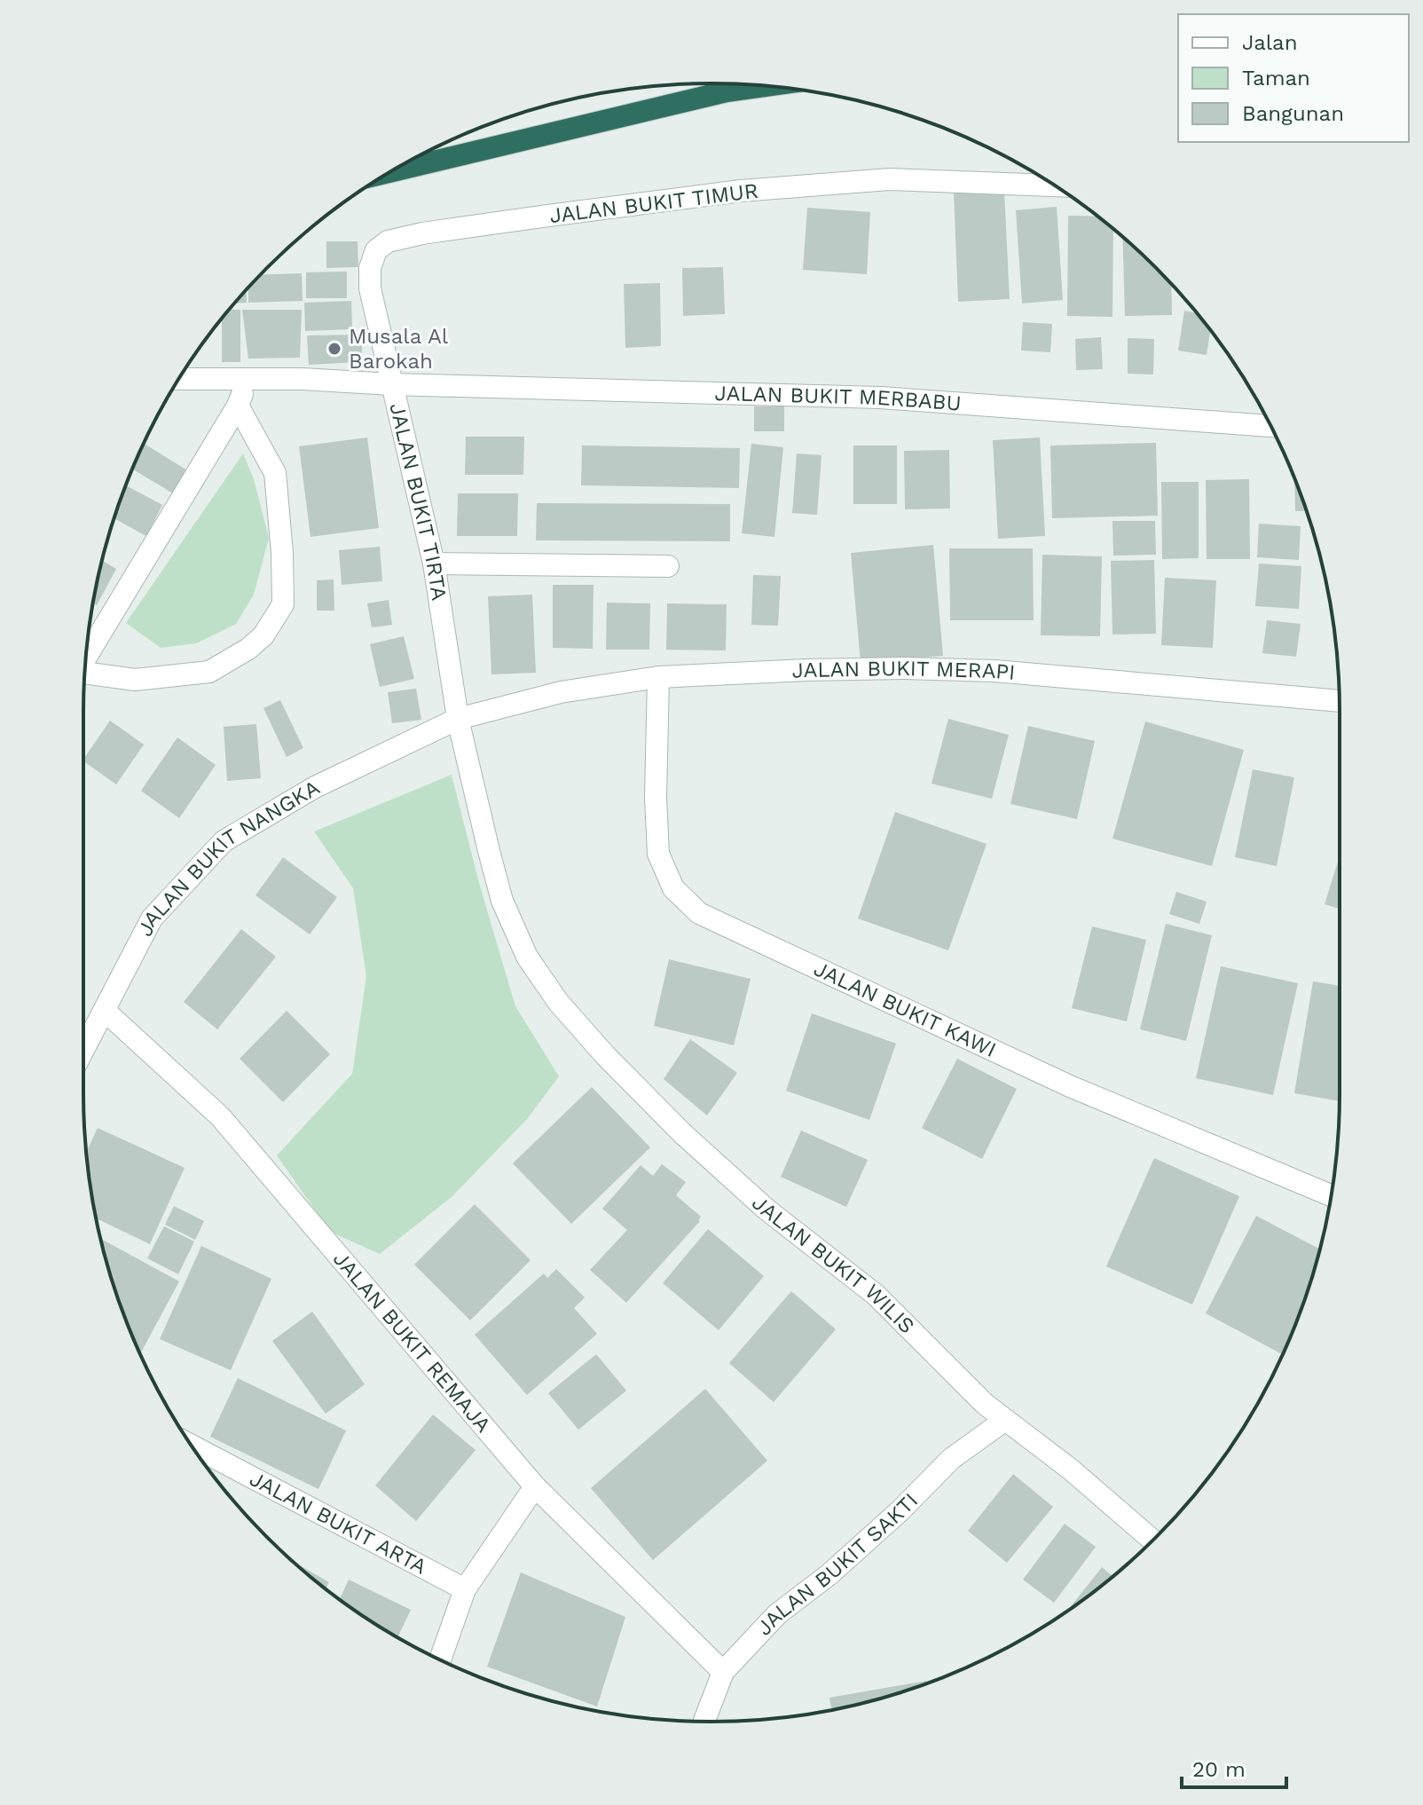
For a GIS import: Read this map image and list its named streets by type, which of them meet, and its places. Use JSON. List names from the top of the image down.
{
  "streets": {
    "street": [
      "JALAN BUKIT TIMUR",
      "JALAN BUKIT MERBABU",
      "JALAN BUKIT TIRTA",
      "JALAN BUKIT MERAPI",
      "JALAN BUKIT NANGKA",
      "JALAN BUKIT KAWI",
      "JALAN BUKIT WILIS",
      "JALAN BUKIT REMAJA",
      "JALAN BUKIT ARTA",
      "JALAN BUKIT SAKTI"
    ]
  },
  "crossings": [
    ["JALAN BUKIT TIMUR", "JALAN BUKIT MERBABU"],
    ["JALAN BUKIT TIMUR", "JALAN BUKIT TIRTA"],
    ["JALAN BUKIT MERBABU", "JALAN BUKIT TIRTA"],
    ["JALAN BUKIT TIRTA", "JALAN BUKIT MERAPI"],
    ["JALAN BUKIT TIRTA", "JALAN BUKIT NANGKA"],
    ["JALAN BUKIT TIRTA", "JALAN BUKIT WILIS"],
    ["JALAN BUKIT MERAPI", "JALAN BUKIT NANGKA"],
    ["JALAN BUKIT MERAPI", "JALAN BUKIT KAWI"],
    ["JALAN BUKIT NANGKA", "JALAN BUKIT REMAJA"],
    ["JALAN BUKIT WILIS", "JALAN BUKIT SAKTI"],
    ["JALAN BUKIT REMAJA", "JALAN BUKIT SAKTI"]
  ],
  "places": ["Musala Al Barokah"],
  "legend": ["Jalan", "Taman", "Bangunan"],
  "scale_bar": "20 m"
}
